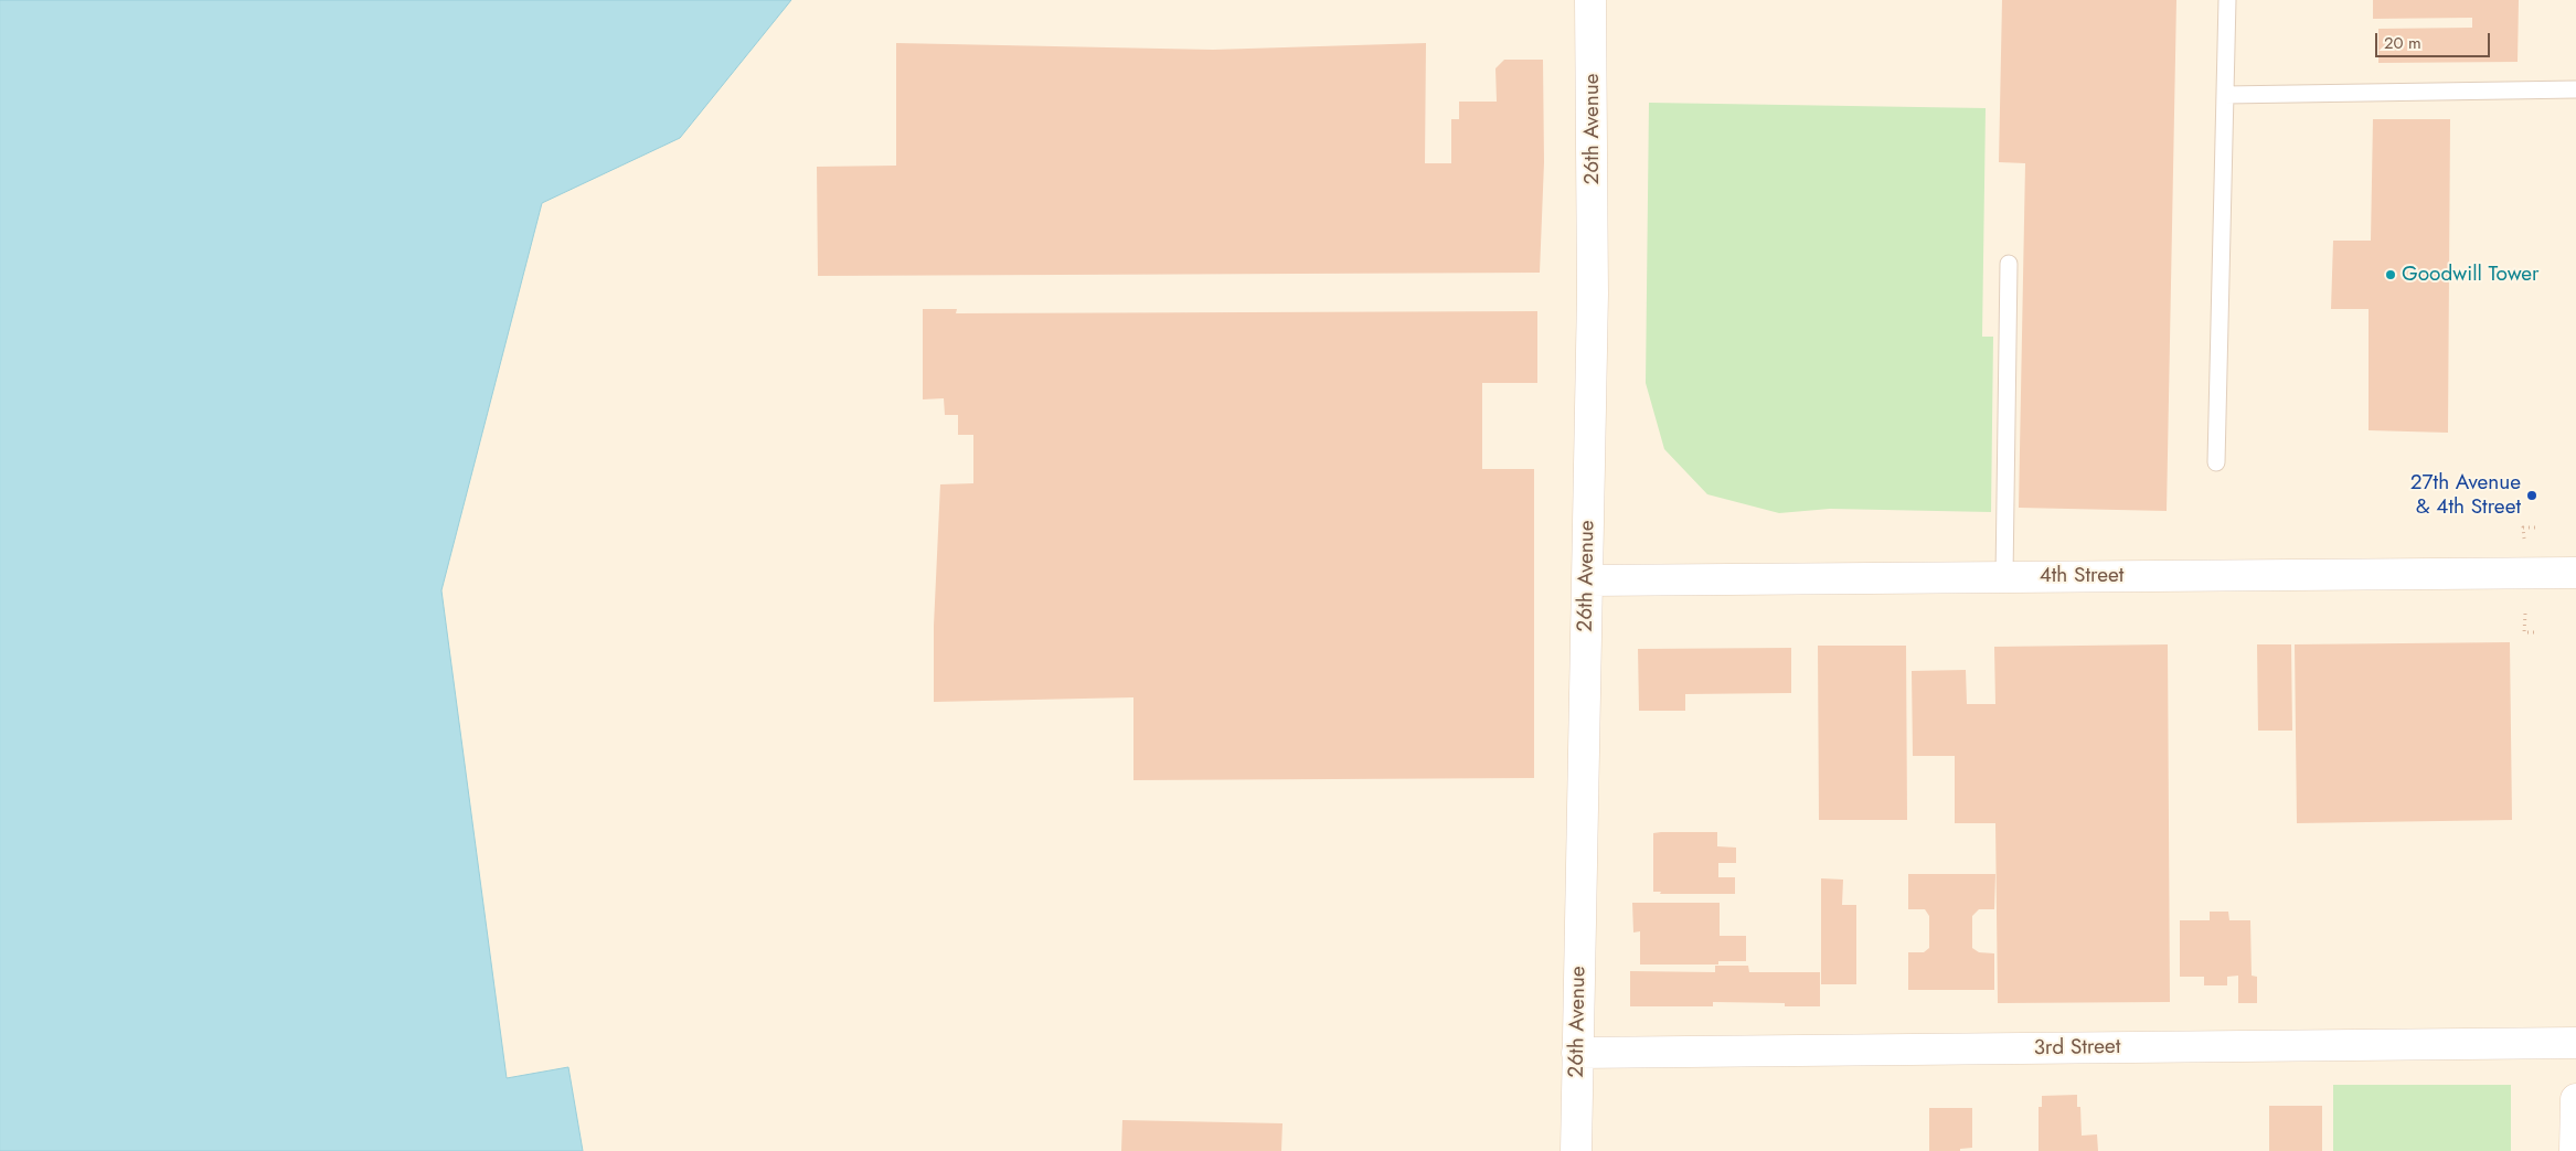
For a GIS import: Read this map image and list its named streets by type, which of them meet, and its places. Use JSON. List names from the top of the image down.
{
  "streets": {
    "street": ["26th Avenue", "4th Street", "3rd Street"]
  },
  "crossings": [
    ["26th Avenue", "4th Street"],
    ["26th Avenue", "3rd Street"]
  ],
  "places": ["Goodwill Tower", "27th Avenue & 4th Street"],
  "scale_bar": "20 m"
}
